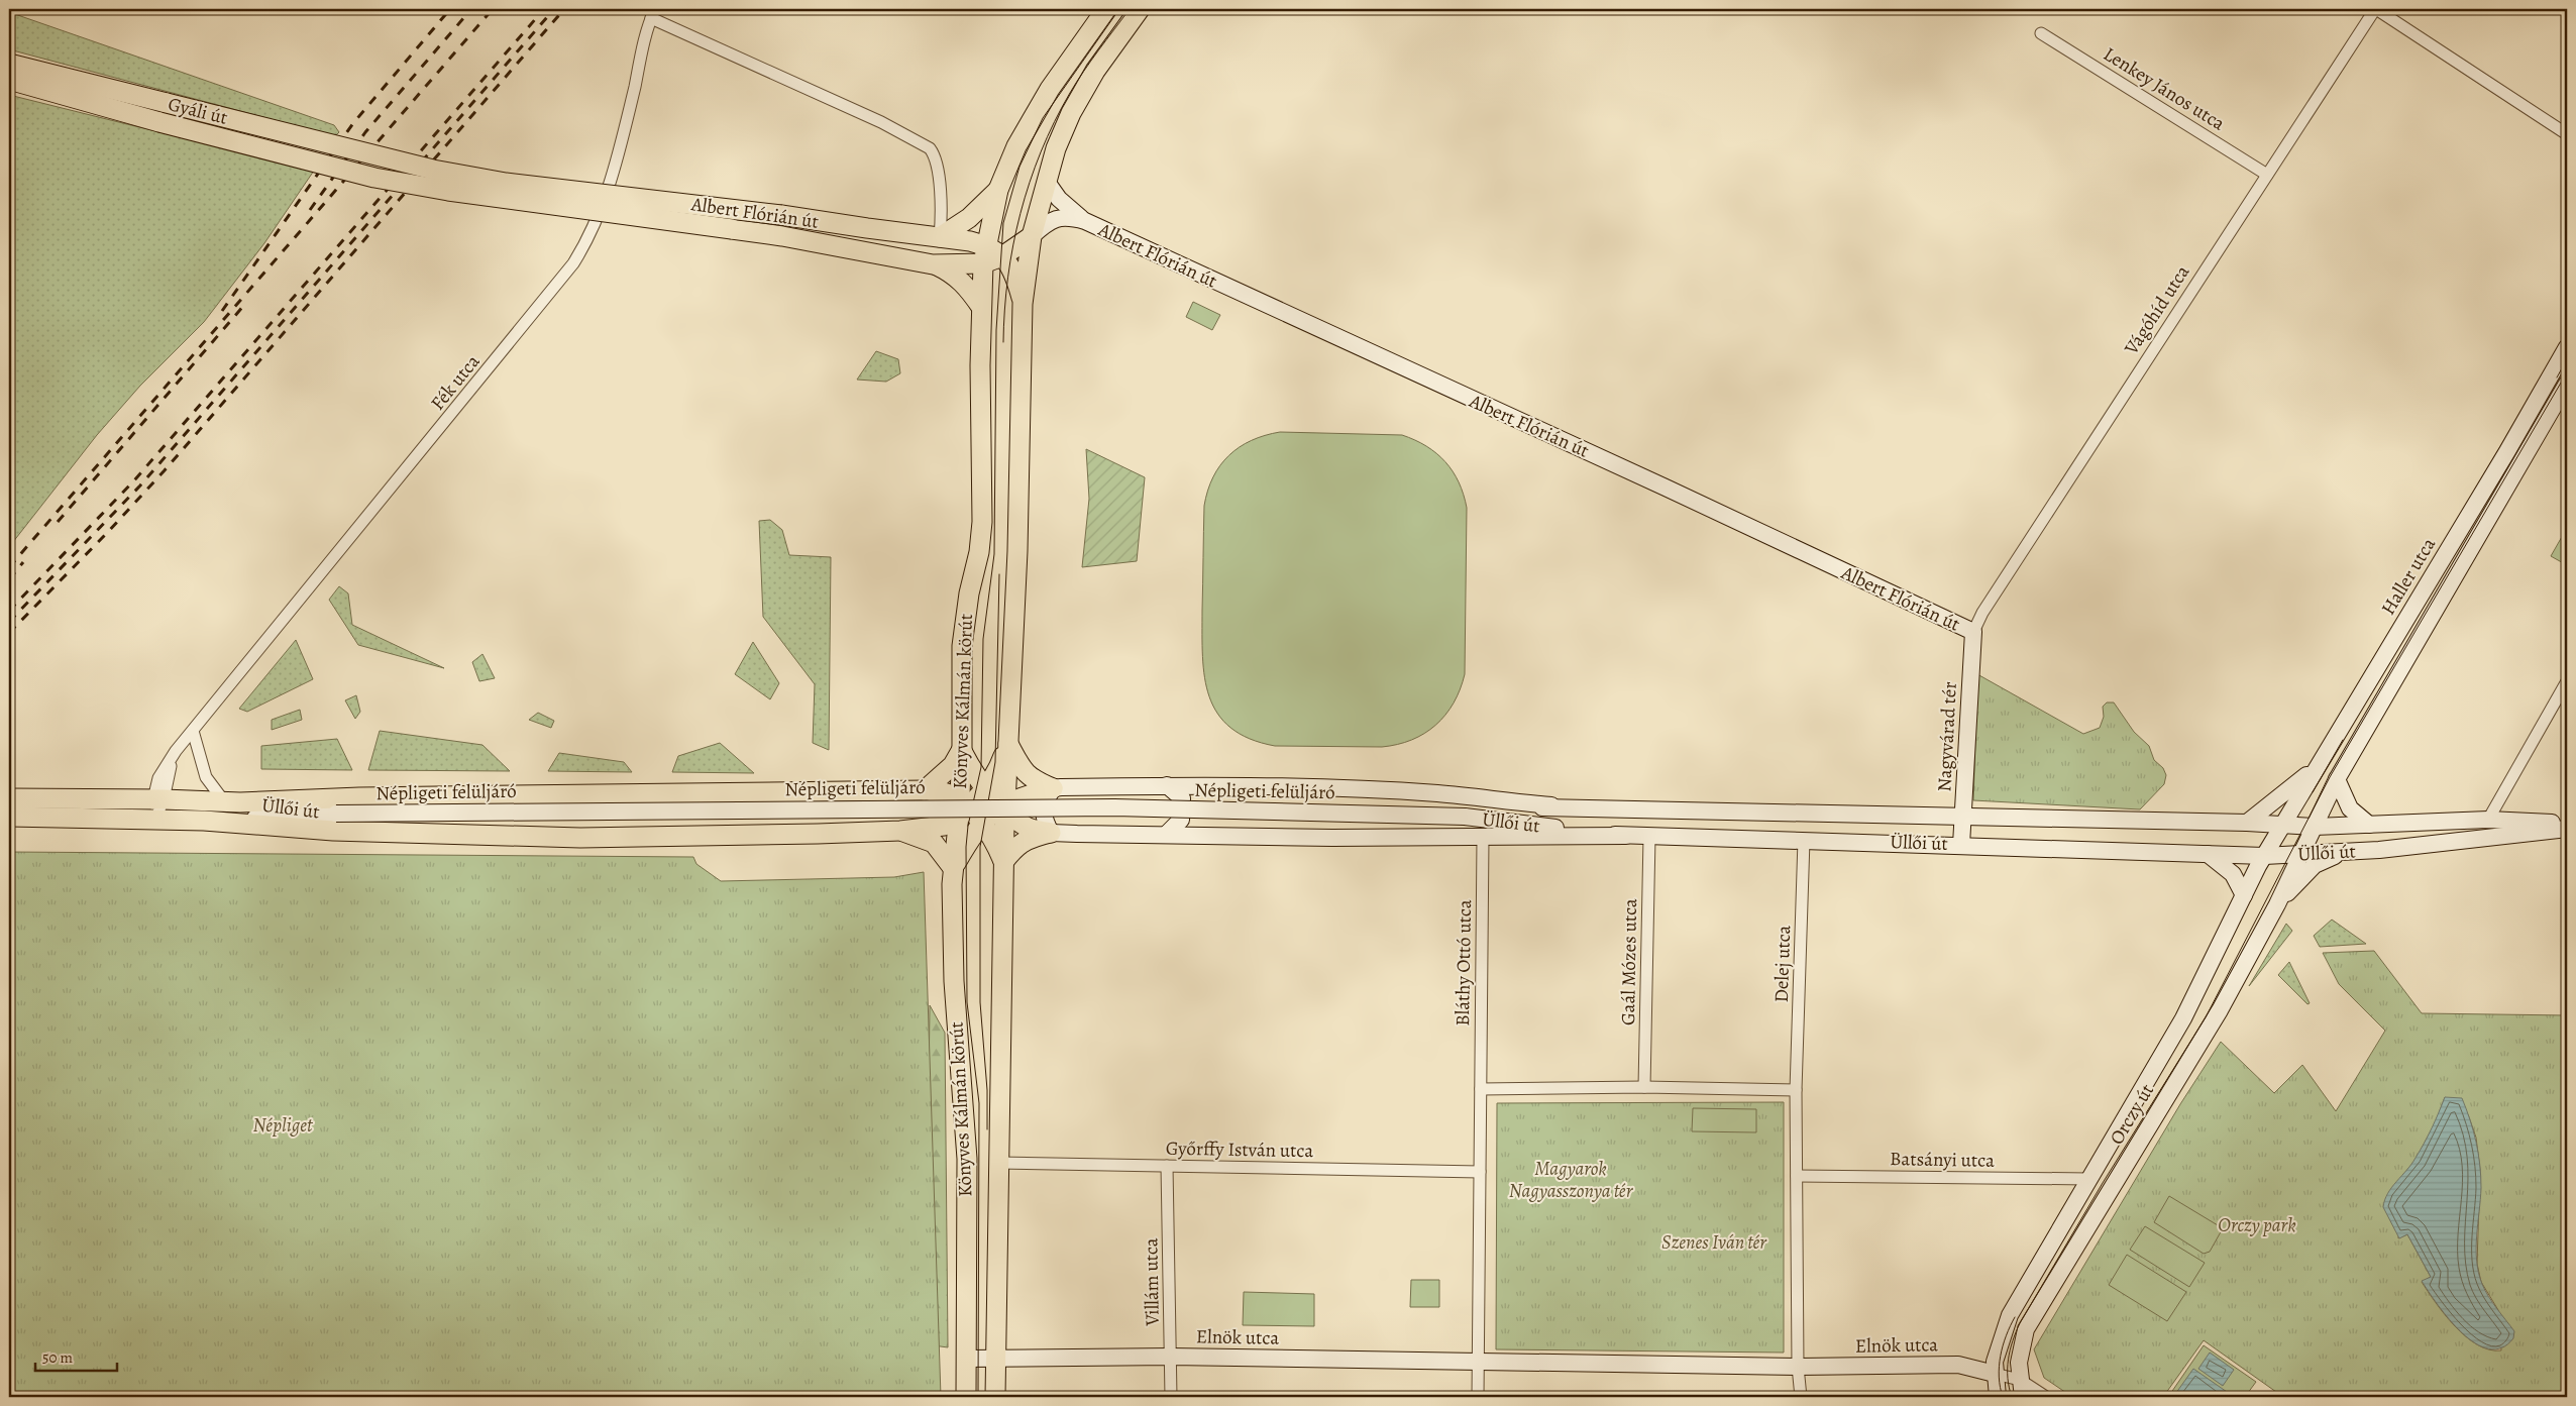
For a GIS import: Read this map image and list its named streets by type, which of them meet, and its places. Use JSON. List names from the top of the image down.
{
  "streets": {
    "main road": [
      "Gyáli út",
      "Albert Flórián út",
      "Haller utca",
      "Könyves Kálmán körút",
      "Nagyvárad tér",
      "Népligeti felüljáró",
      "Üllői út",
      "Orczy út",
      "Elnök utca"
    ],
    "street": [
      "Lenkey János utca",
      "Vágóhíd utca",
      "Fék utca",
      "Gaál Mózes utca",
      "Bláthy Ottó utca",
      "Delej utca",
      "Győrffy István utca",
      "Batsányi utca",
      "Villám utca"
    ]
  },
  "crossings": [
    ["Lenkey János utca", "Vágóhíd utca"],
    ["Gyáli út", "Albert Flórián út"],
    ["Albert Flórián út", "Vágóhíd utca"],
    ["Albert Flórián út", "Könyves Kálmán körút"],
    ["Albert Flórián út", "Nagyvárad tér"],
    ["Vágóhíd utca", "Nagyvárad tér"],
    ["Fék utca", "Üllői út"],
    ["Haller utca", "Üllői út"],
    ["Haller utca", "Orczy út"],
    ["Könyves Kálmán körút", "Győrffy István utca"],
    ["Könyves Kálmán körút", "Elnök utca"],
    ["Nagyvárad tér", "Üllői út"],
    ["Népligeti felüljáró", "Üllői út"],
    ["Üllői út", "Gaál Mózes utca"],
    ["Üllői út", "Delej utca"],
    ["Üllői út", "Orczy út"],
    ["Orczy út", "Batsányi utca"],
    ["Orczy út", "Elnök utca"],
    ["Győrffy István utca", "Villám utca"],
    ["Villám utca", "Elnök utca"]
  ],
  "parks": [
    "Népliget",
    "Magyarok Nagyasszonya tér",
    "Orczy park",
    "Szenes Iván tér"
  ],
  "scale_bar": "50 m"
}
